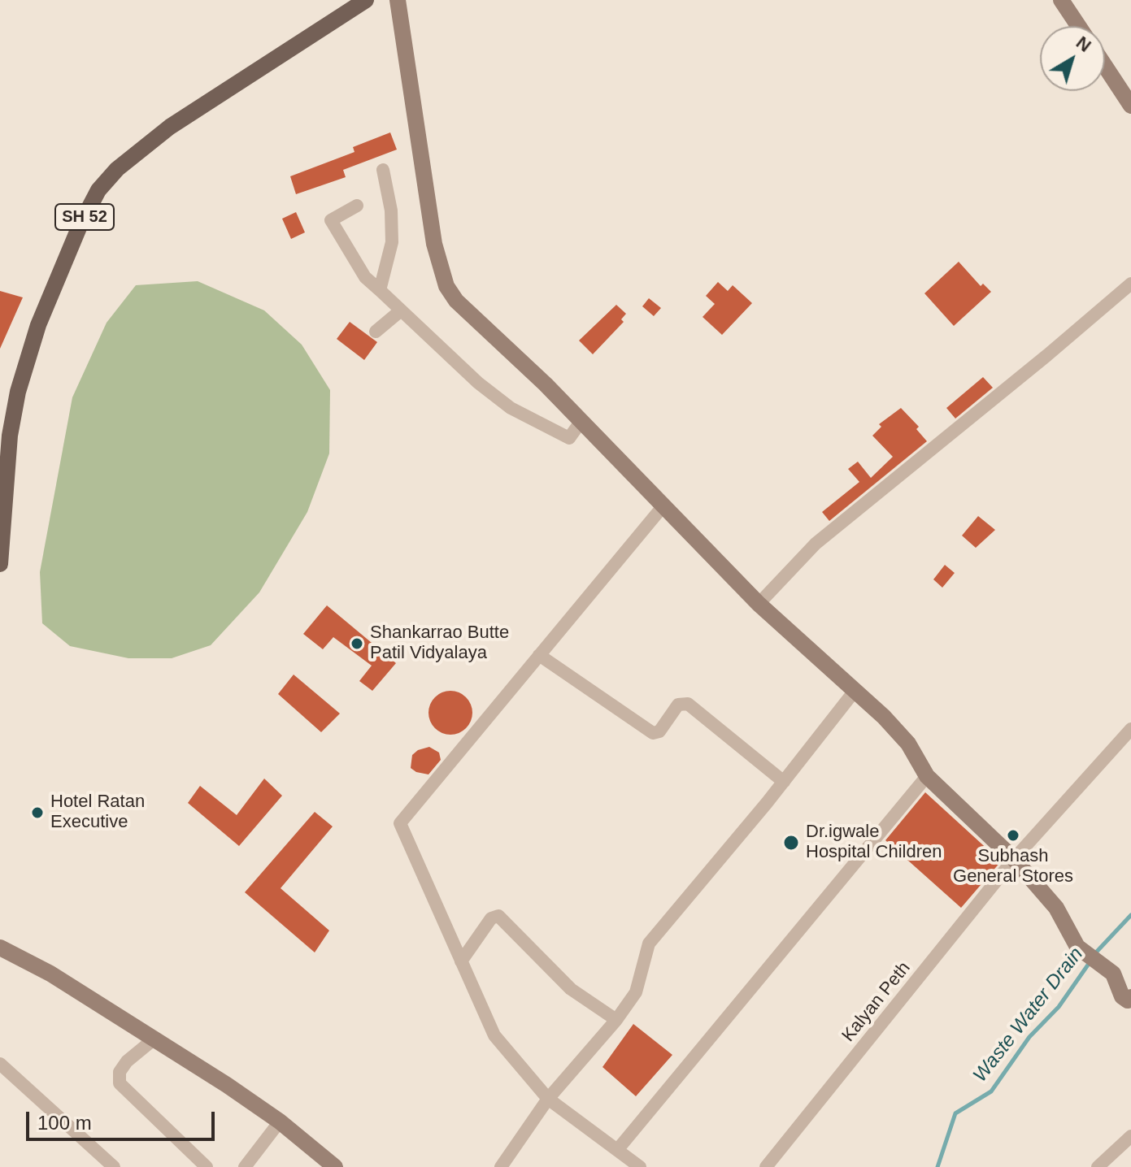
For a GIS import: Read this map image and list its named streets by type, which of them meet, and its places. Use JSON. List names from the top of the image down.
{
  "streets": {
    "main road": ["SH 52"],
    "street": ["Kalyan Peth"]
  },
  "water": ["Waste Water Drain"],
  "places": [
    "Shankarrao Butte Patil Vidyalaya",
    "Hotel Ratan Executive",
    "Subhash General Stores",
    "Dr.igwale Hospital Children"
  ],
  "scale_bar": "100 m",
  "north": "top right"
}
